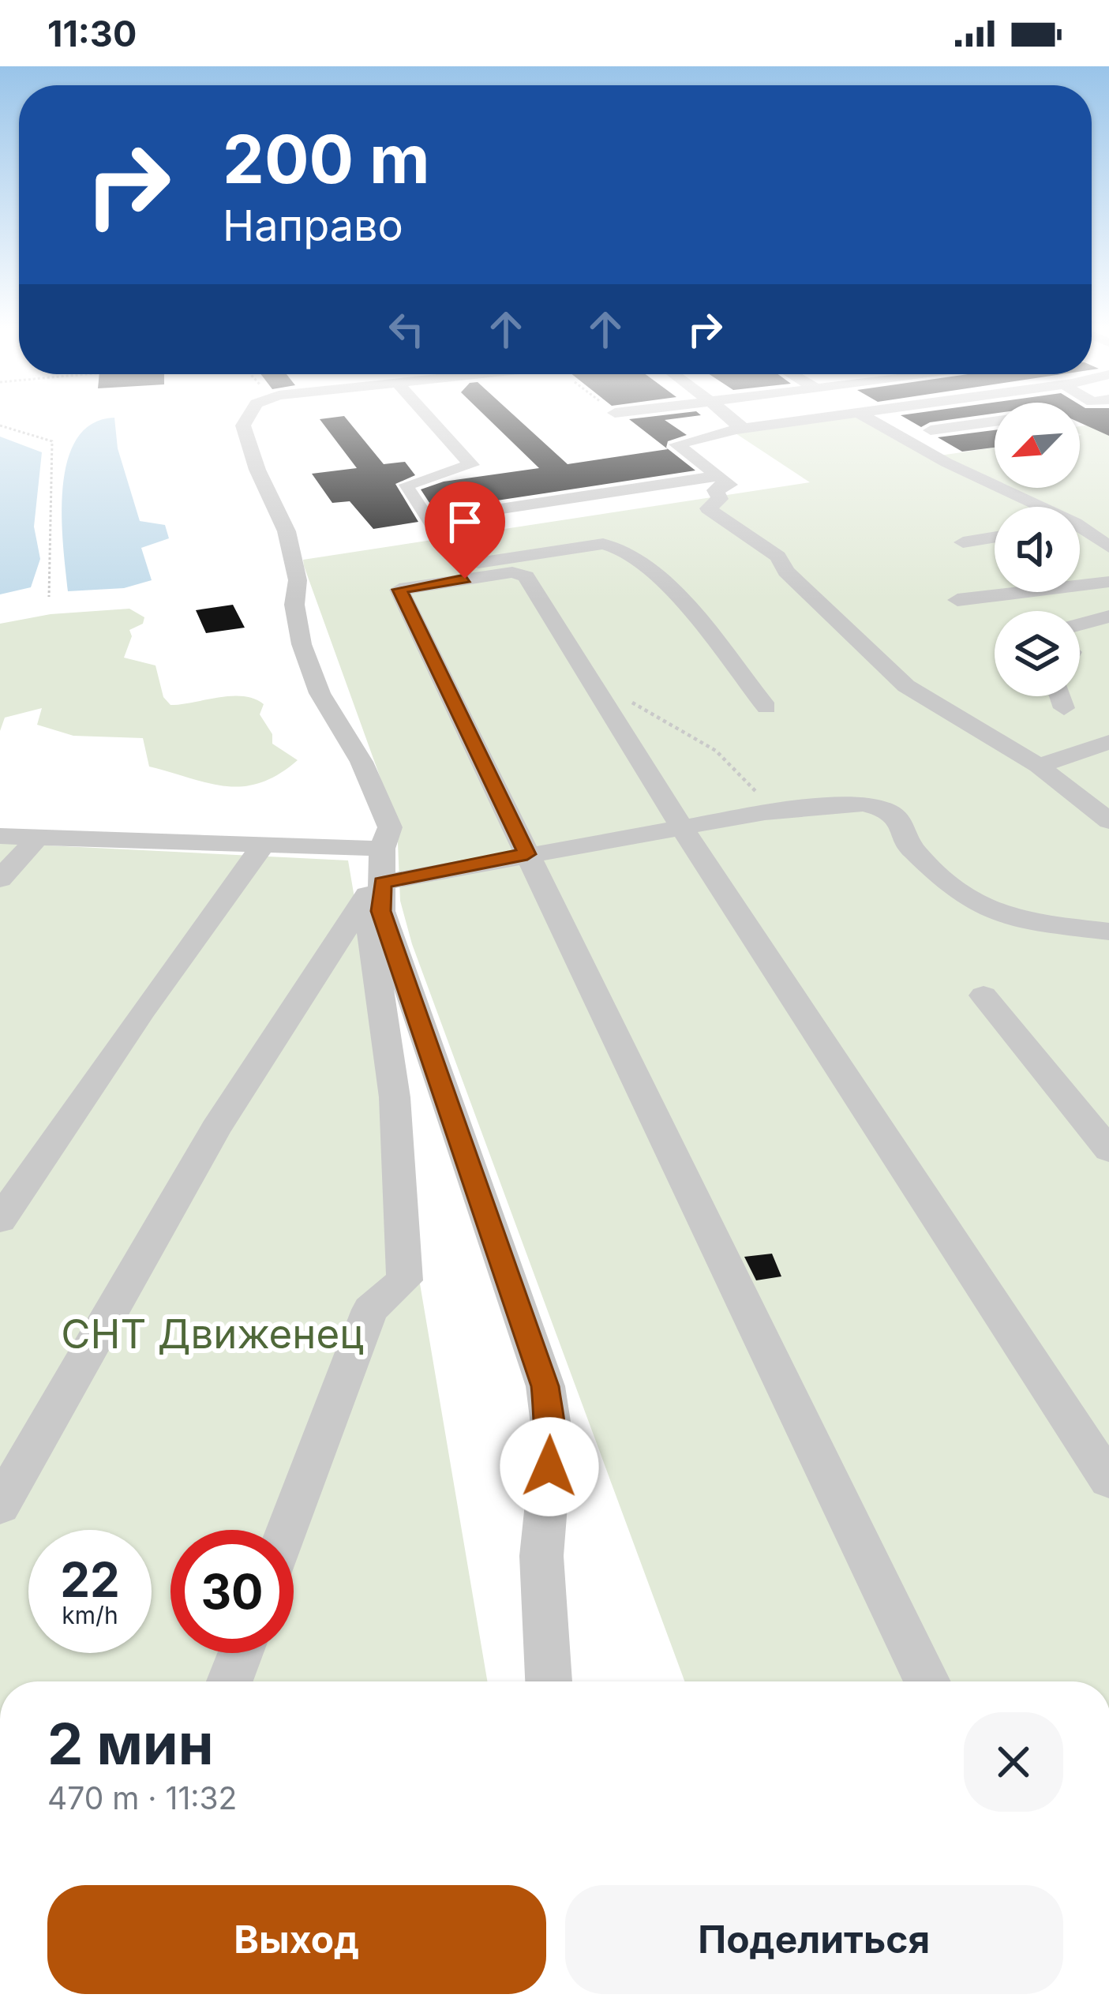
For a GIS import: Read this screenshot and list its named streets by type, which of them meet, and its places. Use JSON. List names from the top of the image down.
{
  "parks": ["СНТ Движенец"],
  "north": "bottom left",
  "page": {
    "status": "11:30",
    "turn": ["200 m", "Направо"],
    "speed": "22 km/h",
    "limit": "30",
    "heading": ["2 мин", "470 m · 11:32"],
    "buttons": ["Выход", "Поделиться"]
  }
}
